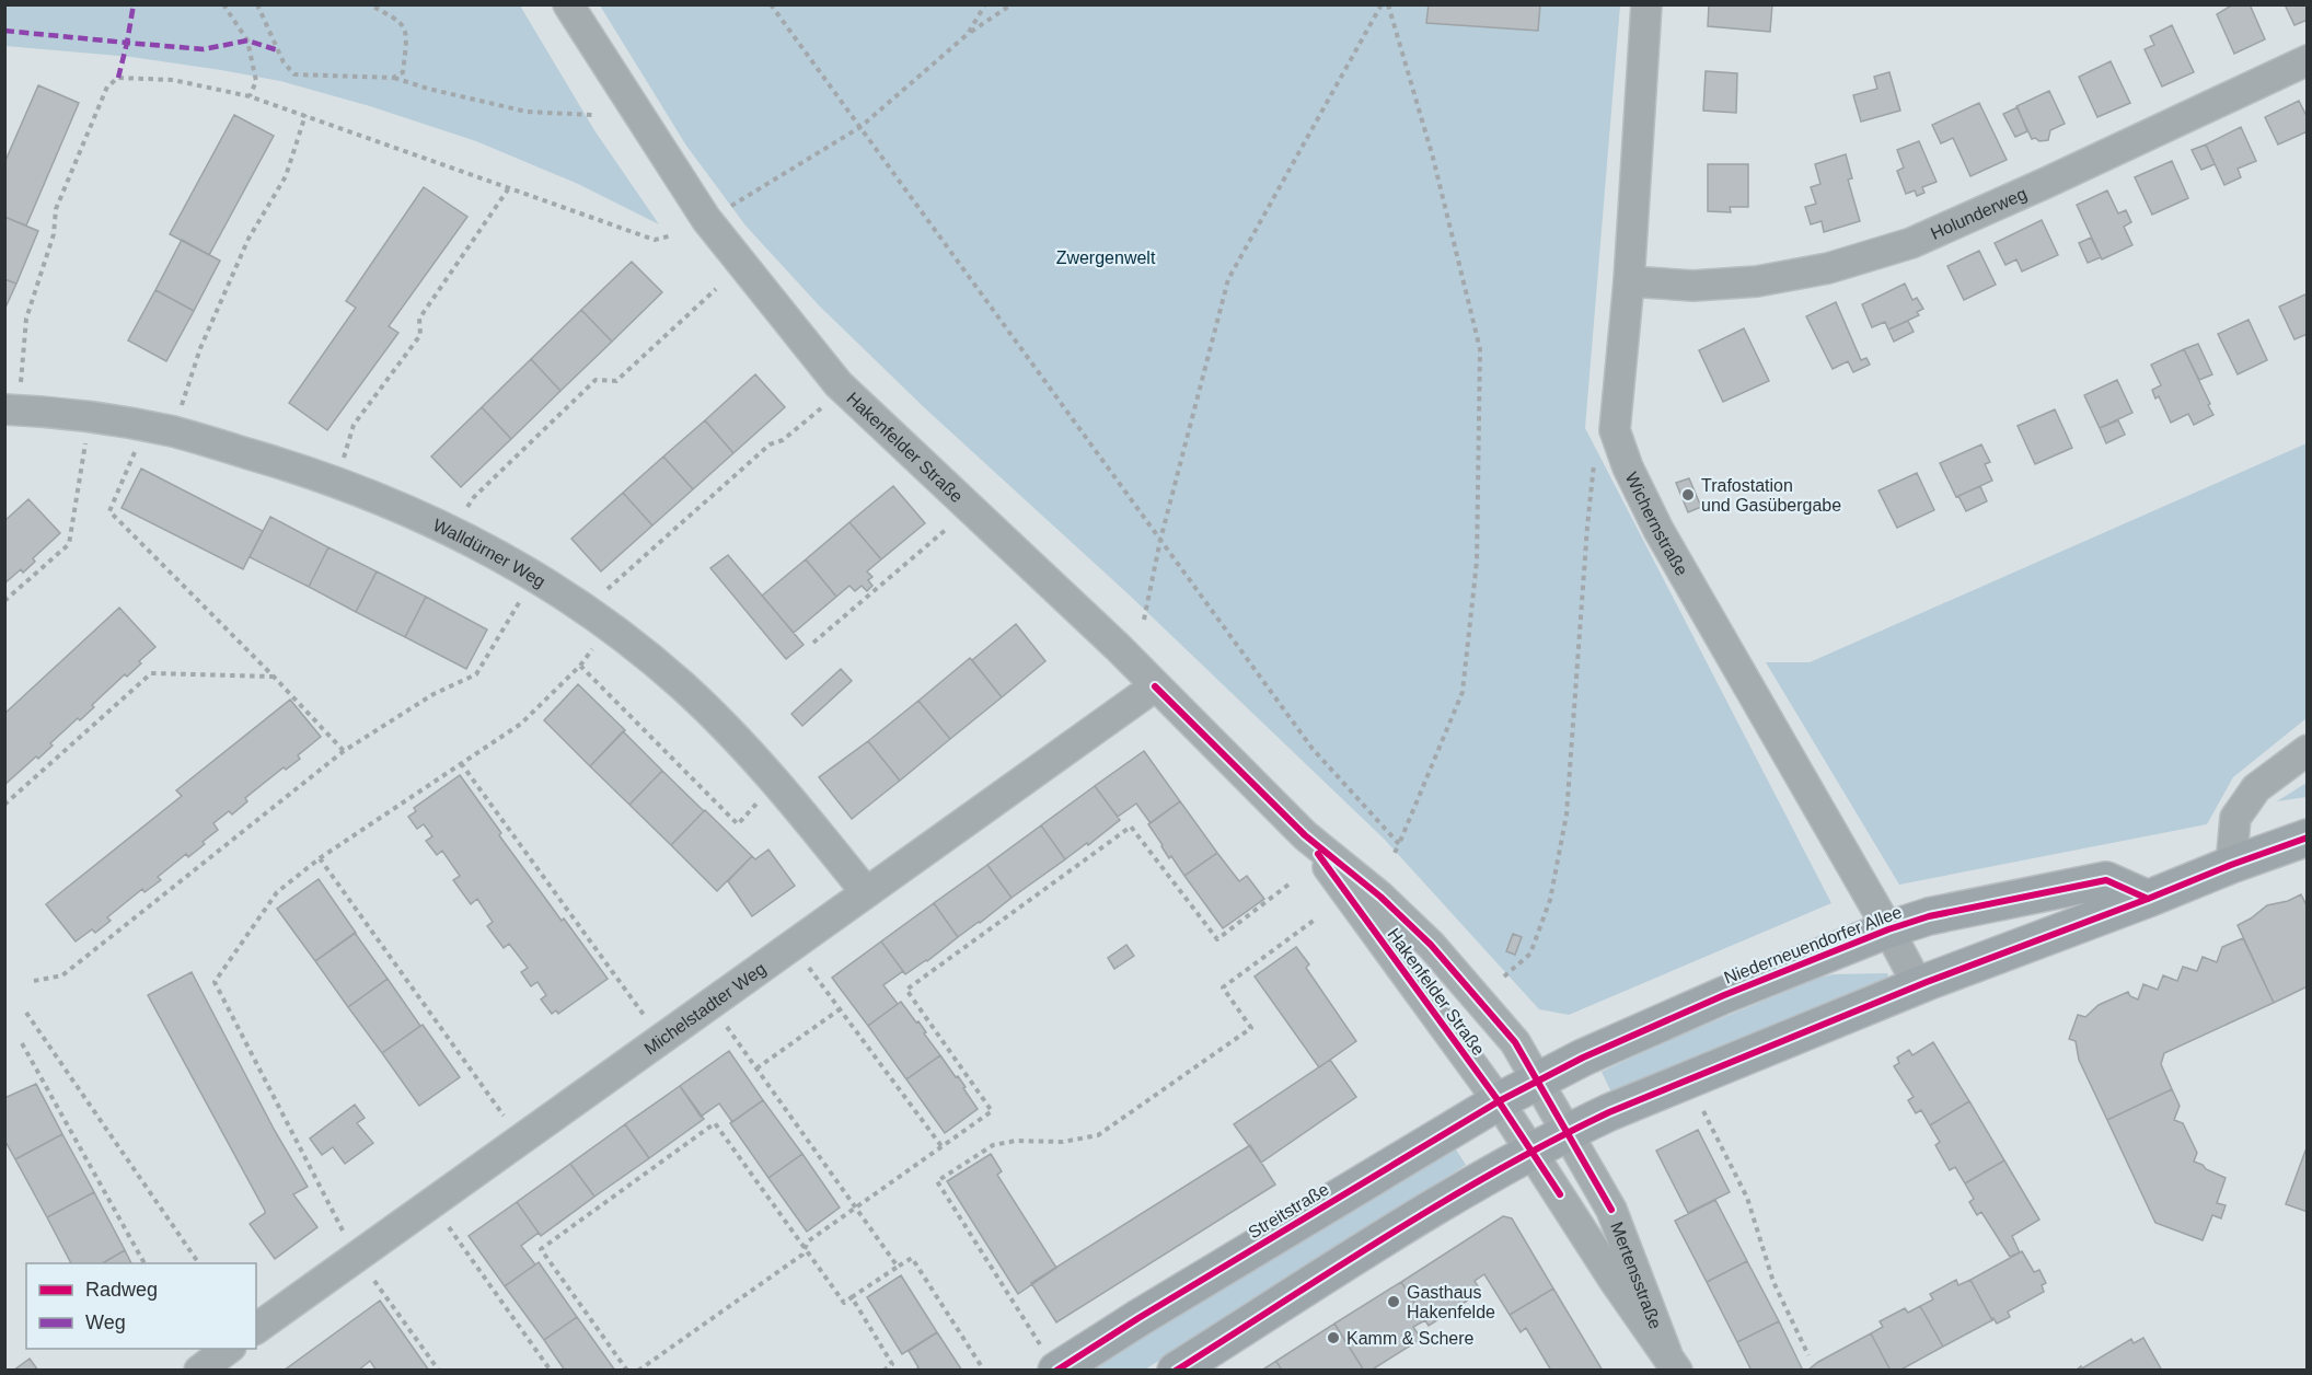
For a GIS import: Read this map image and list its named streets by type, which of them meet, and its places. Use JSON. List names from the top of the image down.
{
  "streets": {
    "main road": ["Niederneuendorfer Allee", "Streitstraße"],
    "street": [
      "Holunderweg",
      "Hakenfelder Straße",
      "Wichernstraße",
      "Walldürner Weg",
      "Michelstadter Weg",
      "Mertensstraße"
    ]
  },
  "crossings": [
    ["Holunderweg", "Wichernstraße"],
    ["Hakenfelder Straße", "Niederneuendorfer Allee"],
    ["Hakenfelder Straße", "Michelstadter Weg"],
    ["Hakenfelder Straße", "Streitstraße"],
    ["Hakenfelder Straße", "Mertensstraße"],
    ["Wichernstraße", "Niederneuendorfer Allee"],
    ["Walldürner Weg", "Michelstadter Weg"],
    ["Niederneuendorfer Allee", "Streitstraße"]
  ],
  "parks": ["Zwergenwelt"],
  "places": ["Trafostation und Gasübergabe", "Gasthaus Hakenfelde", "Kamm & Schere"],
  "legend": ["Radweg", "Weg"]
}
